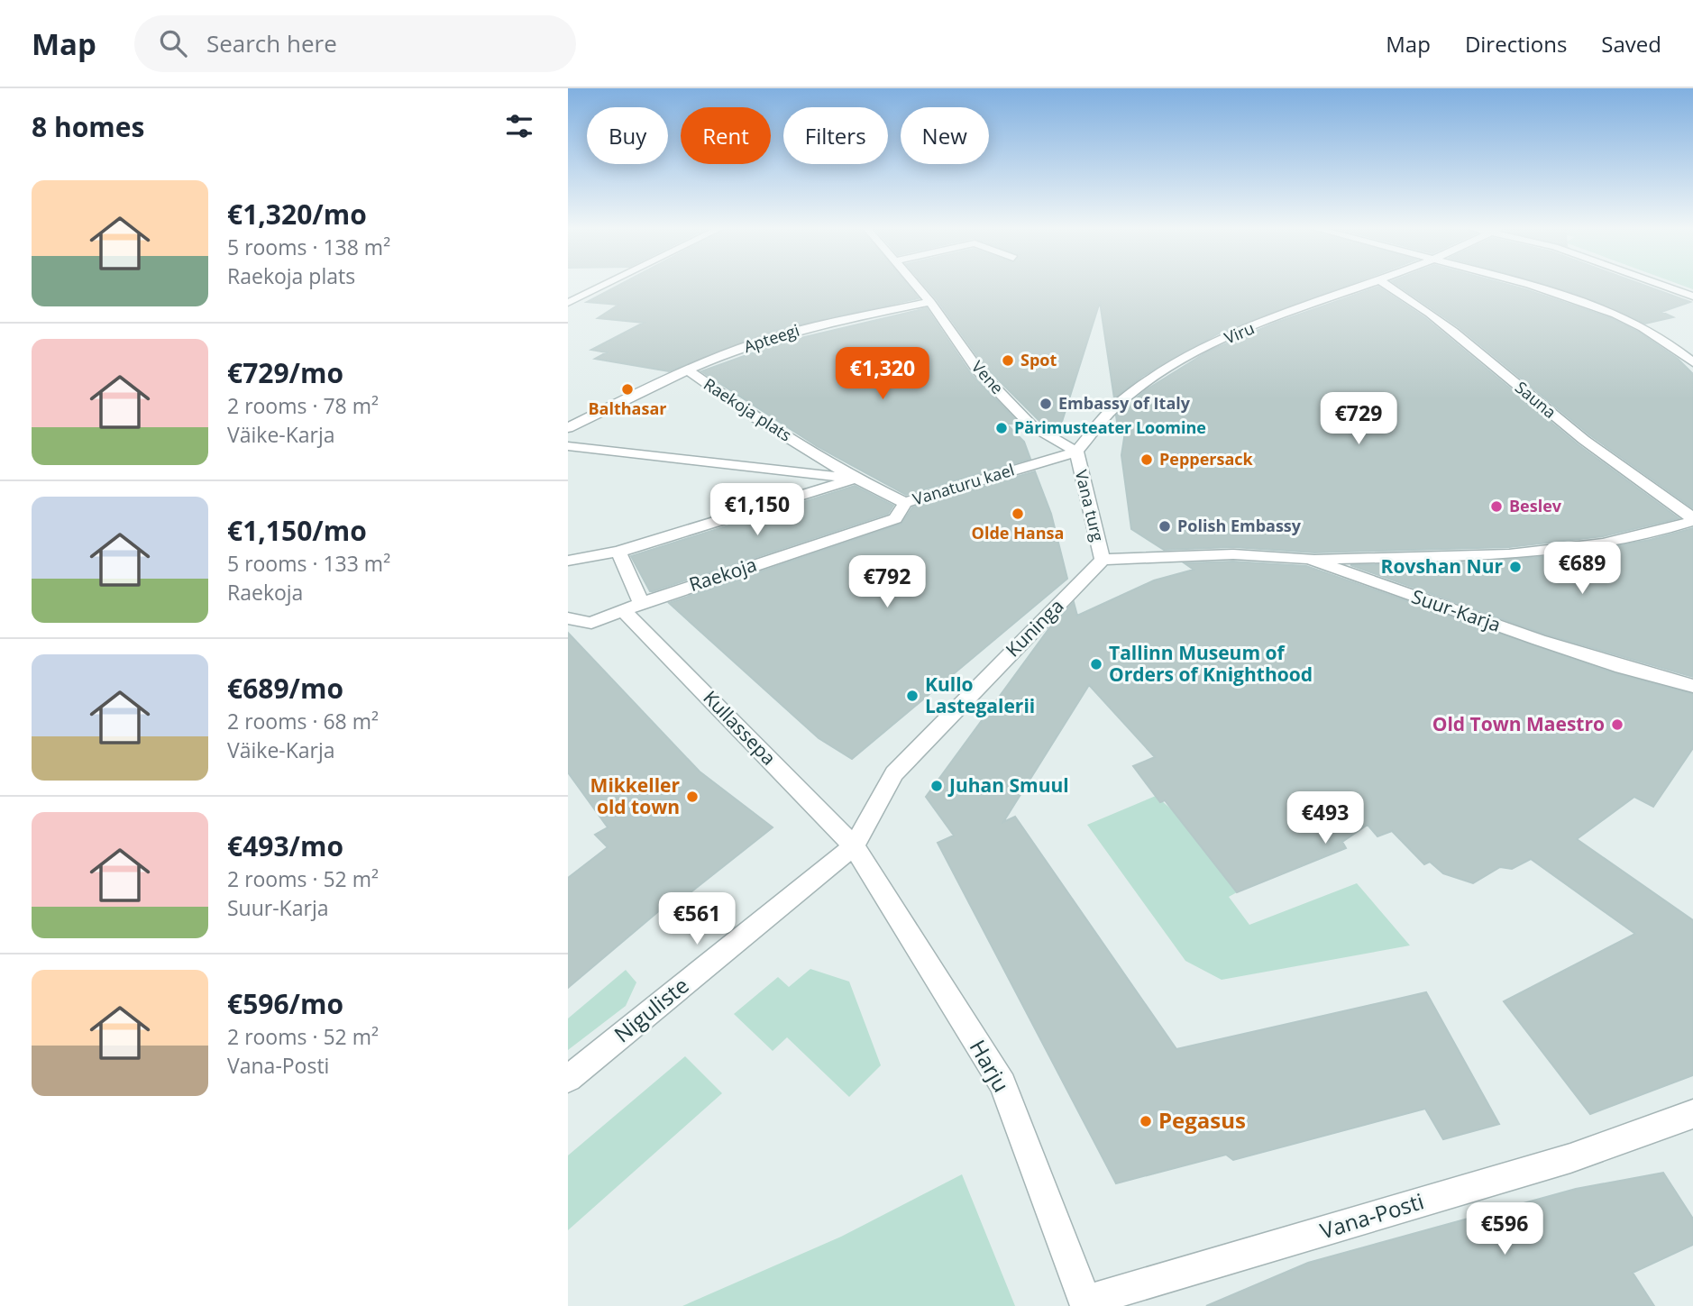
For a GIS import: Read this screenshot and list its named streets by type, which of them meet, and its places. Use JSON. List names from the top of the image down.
{
  "streets": {
    "street": [
      "Viru",
      "Apteegi",
      "Vene",
      "Sauna",
      "Raekoja plats",
      "Vanaturu kael",
      "Vana turg",
      "Raekoja",
      "Suur-Karja",
      "Kuninga",
      "Kullassepa",
      "Niguliste",
      "Harju",
      "Vana-Posti"
    ]
  },
  "crossings": [
    ["Viru", "Vene"],
    ["Viru", "Vanaturu kael"],
    ["Viru", "Vana turg"],
    ["Apteegi", "Vene"],
    ["Apteegi", "Raekoja plats"],
    ["Vene", "Vanaturu kael"],
    ["Vene", "Vana turg"],
    ["Raekoja plats", "Vanaturu kael"],
    ["Vanaturu kael", "Vana turg"],
    ["Vanaturu kael", "Raekoja"],
    ["Vana turg", "Suur-Karja"],
    ["Vana turg", "Kuninga"],
    ["Raekoja", "Kullassepa"],
    ["Suur-Karja", "Kuninga"],
    ["Kuninga", "Kullassepa"],
    ["Kuninga", "Niguliste"],
    ["Kuninga", "Harju"],
    ["Kullassepa", "Niguliste"],
    ["Kullassepa", "Harju"],
    ["Niguliste", "Harju"],
    ["Harju", "Vana-Posti"]
  ],
  "places": [
    "Spot",
    "Balthasar",
    "Embassy of Italy",
    "Pärimusteater Loomine",
    "Peppersack",
    "Beslev",
    "Olde Hansa",
    "Polish Embassy",
    "Rovshan Nur",
    "Tallinn Museum of Orders of Knighthood",
    "Kullo Lastegalerii",
    "Old Town Maestro",
    "Juhan Smuul",
    "Mikkeller old town",
    "Pegasus"
  ],
  "page": {
    "header": "Map",
    "search": "Search here",
    "nav": ["Map", "Directions", "Saved"],
    "heading": "8 homes",
    "chip": [
      "Buy",
      "Rent",
      "Filters",
      "New"
    ],
    "list": [
      {
        "name": "€1,320/mo",
        "note": "5 rooms · 138 m² · Raekoja plats"
      },
      {
        "name": "€729/mo",
        "note": "2 rooms · 78 m² · Väike-Karja"
      },
      {
        "name": "€1,150/mo",
        "note": "5 rooms · 133 m² · Raekoja"
      },
      {
        "name": "€689/mo",
        "note": "2 rooms · 68 m² · Väike-Karja"
      },
      {
        "name": "€493/mo",
        "note": "2 rooms · 52 m² · Suur-Karja"
      },
      {
        "name": "€596/mo",
        "note": "2 rooms · 52 m² · Vana-Posti"
      }
    ],
    "price": [
      "€1,320",
      "€729",
      "€1,150",
      "€689",
      "€792",
      "€493",
      "€561",
      "€596"
    ]
  }
}
